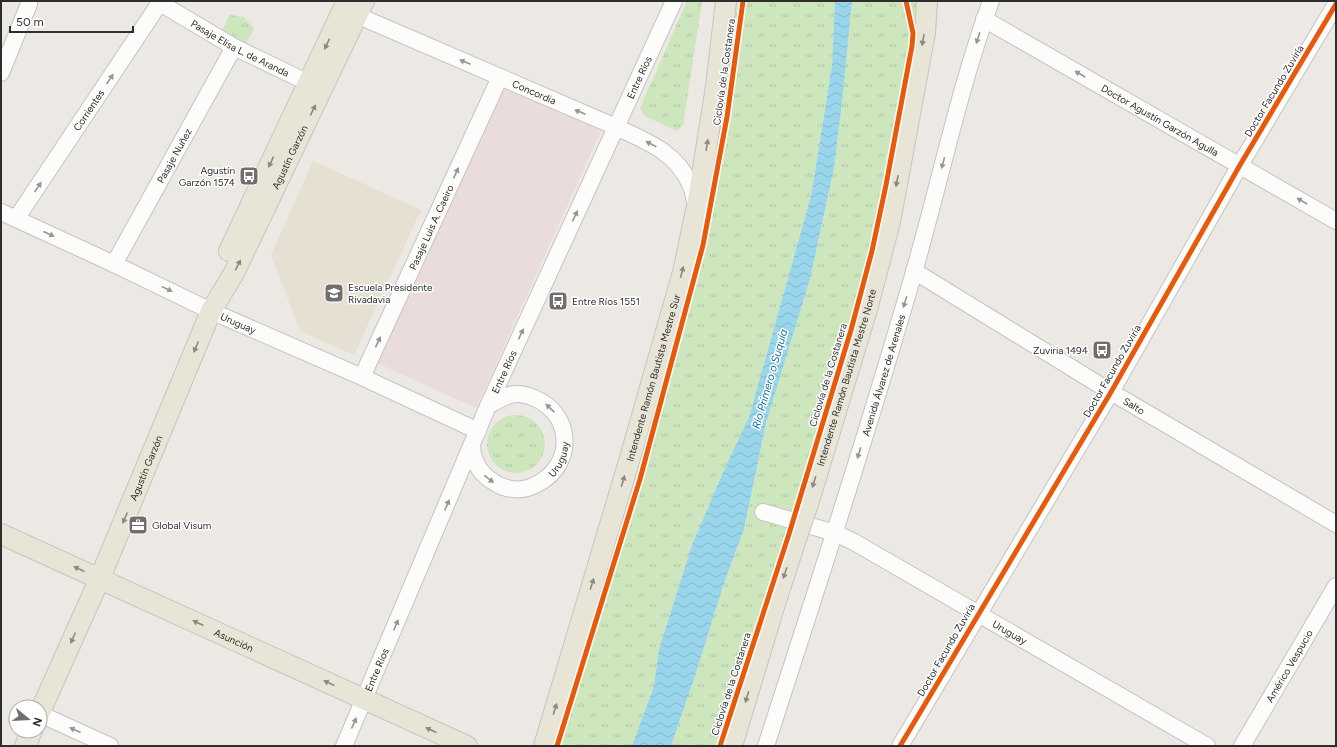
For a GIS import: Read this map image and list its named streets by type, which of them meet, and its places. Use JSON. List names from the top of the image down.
{
  "streets": {
    "main road": [
      "Agustín Garzón",
      "Intendente Ramón Bautista Mestre Sur",
      "Intendente Ramón Bautista Mestre Norte",
      "Asunción"
    ],
    "street": [
      "Pasaje Elisa L. de Aranda",
      "Entre Ríos",
      "Doctor Facundo Zuviría",
      "Concordia",
      "Corrientes",
      "Doctor Agustín Garzón Agulla",
      "Pasaje Nuñez",
      "Pasaje Luis A. Caeiro",
      "Uruguay",
      "Avenida Álvarez de Arenales",
      "Salto",
      "Américo Vespucio"
    ],
    "cycle path": ["Ciclovía de la Costanera"]
  },
  "crossings": [
    ["Pasaje Elisa L. de Aranda", "Corrientes"],
    ["Pasaje Elisa L. de Aranda", "Pasaje Nuñez"],
    ["Pasaje Elisa L. de Aranda", "Agustín Garzón"],
    ["Entre Ríos", "Concordia"],
    ["Entre Ríos", "Uruguay"],
    ["Entre Ríos", "Asunción"],
    ["Doctor Facundo Zuviría", "Doctor Agustín Garzón Agulla"],
    ["Doctor Facundo Zuviría", "Uruguay"],
    ["Doctor Facundo Zuviría", "Salto"],
    ["Concordia", "Agustín Garzón"],
    ["Concordia", "Pasaje Luis A. Caeiro"],
    ["Concordia", "Intendente Ramón Bautista Mestre Sur"],
    ["Corrientes", "Uruguay"],
    ["Doctor Agustín Garzón Agulla", "Avenida Álvarez de Arenales"],
    ["Pasaje Nuñez", "Uruguay"],
    ["Agustín Garzón", "Uruguay"],
    ["Agustín Garzón", "Asunción"],
    ["Pasaje Luis A. Caeiro", "Uruguay"],
    ["Uruguay", "Avenida Álvarez de Arenales"],
    ["Avenida Álvarez de Arenales", "Salto"]
  ],
  "one_way": [
    "Entre Ríos",
    "Concordia",
    "Corrientes",
    "Doctor Agustín Garzón Agulla",
    "Agustín Garzón",
    "Pasaje Luis A. Caeiro",
    "Avenida Álvarez de Arenales",
    "Intendente Ramón Bautista Mestre Sur",
    "Intendente Ramón Bautista Mestre Norte",
    "Asunción"
  ],
  "water": ["Río Primero o Suquía"],
  "places": {
    "bus stop": ["Agustín Garzón 1574", "Entre Ríos 1551", "Zuviria 1494"],
    "school or university": ["Escuela Presidente Rivadavia"],
    "office": ["Global Visum"]
  },
  "scale_bar": "50 m",
  "north": "right"
}
